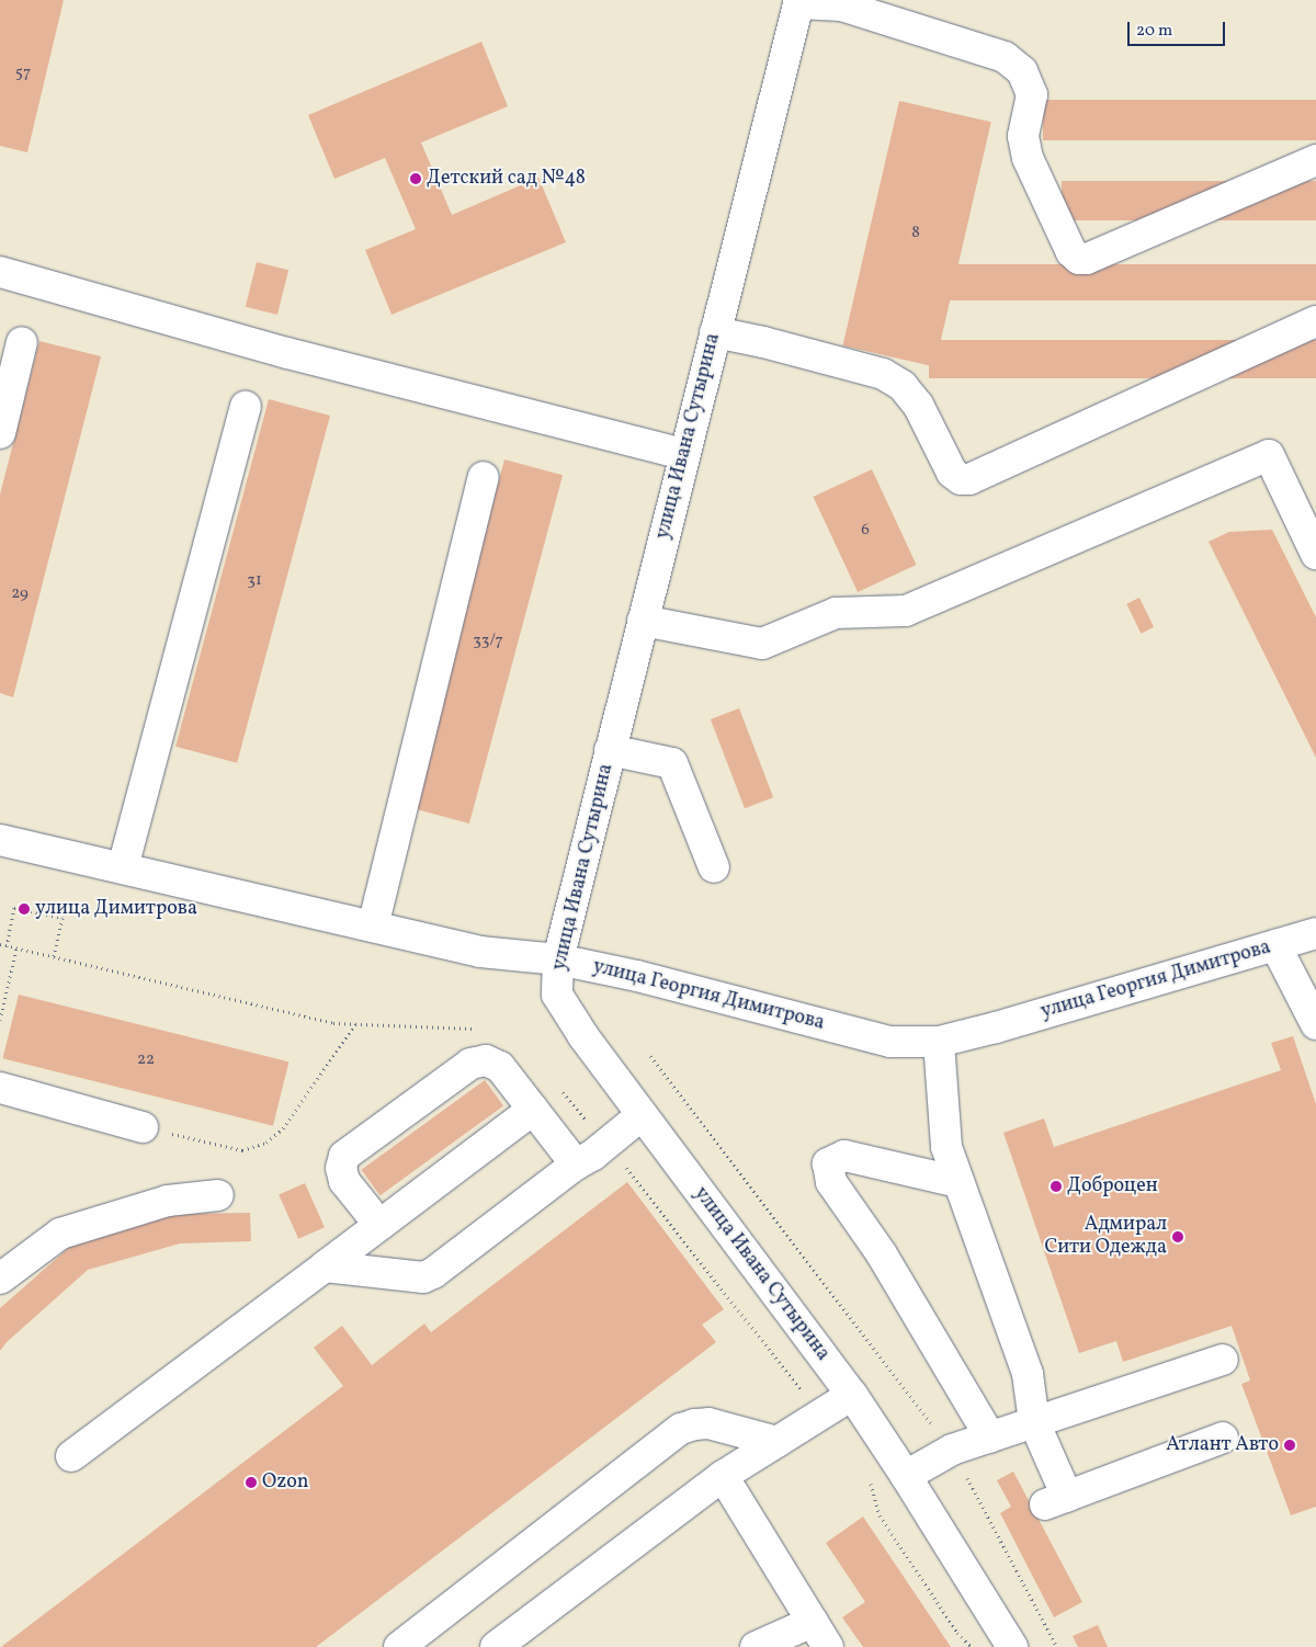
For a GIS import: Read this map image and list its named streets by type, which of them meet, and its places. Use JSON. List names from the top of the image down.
{
  "streets": {
    "main road": ["улица Ивана Сутырина", "улица Георгия Димитрова"]
  },
  "crossings": [
    ["улица Ивана Сутырина", "улица Георгия Димитрова"]
  ],
  "places": [
    "Детский сад №48",
    "улица Димитрова",
    "Доброцен",
    "Адмирал Сити Одежда",
    "Атлант Авто",
    "Ozon"
  ],
  "house_numbers": [
    "57",
    "8",
    "6",
    "31",
    "29",
    "33/7",
    "22"
  ],
  "scale_bar": "20 m"
}
